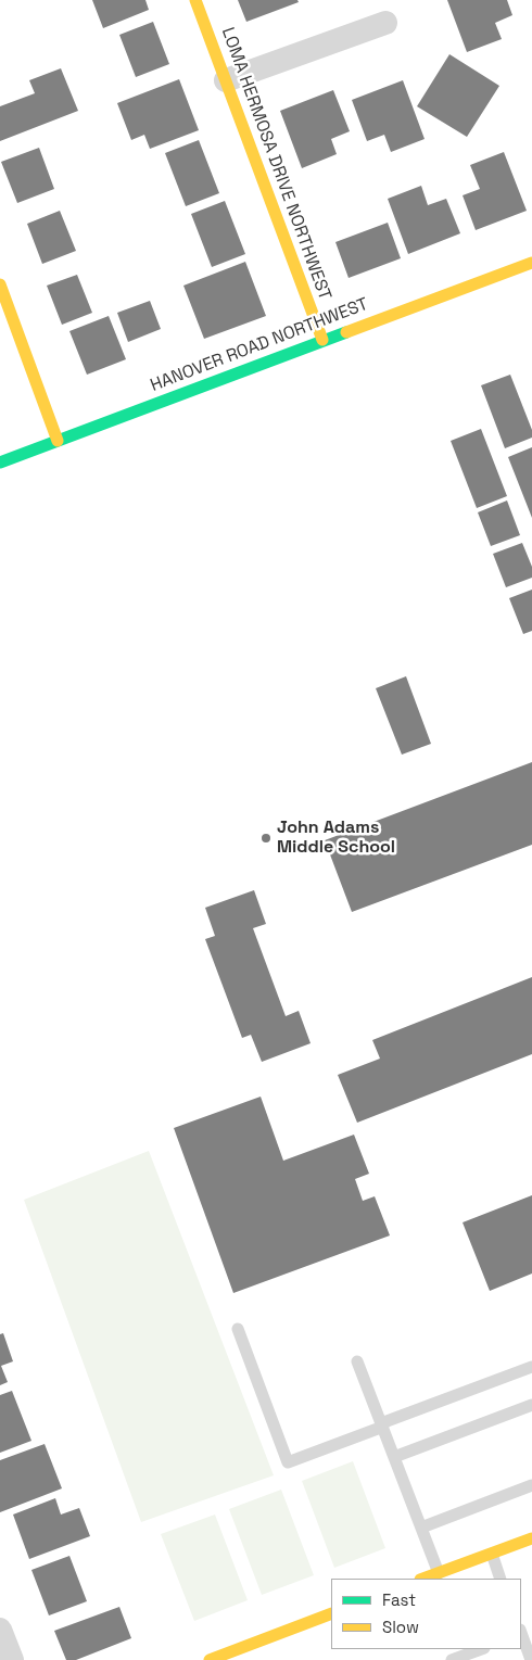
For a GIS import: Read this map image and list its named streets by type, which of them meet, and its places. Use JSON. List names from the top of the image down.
{
  "streets": {
    "street": ["LOMA HERMOSA DRIVE NORTHWEST", "HANOVER ROAD NORTHWEST"]
  },
  "crossings": [
    ["LOMA HERMOSA DRIVE NORTHWEST", "HANOVER ROAD NORTHWEST"]
  ],
  "places": ["John Adams Middle School"],
  "legend": ["Fast", "Slow"]
}
